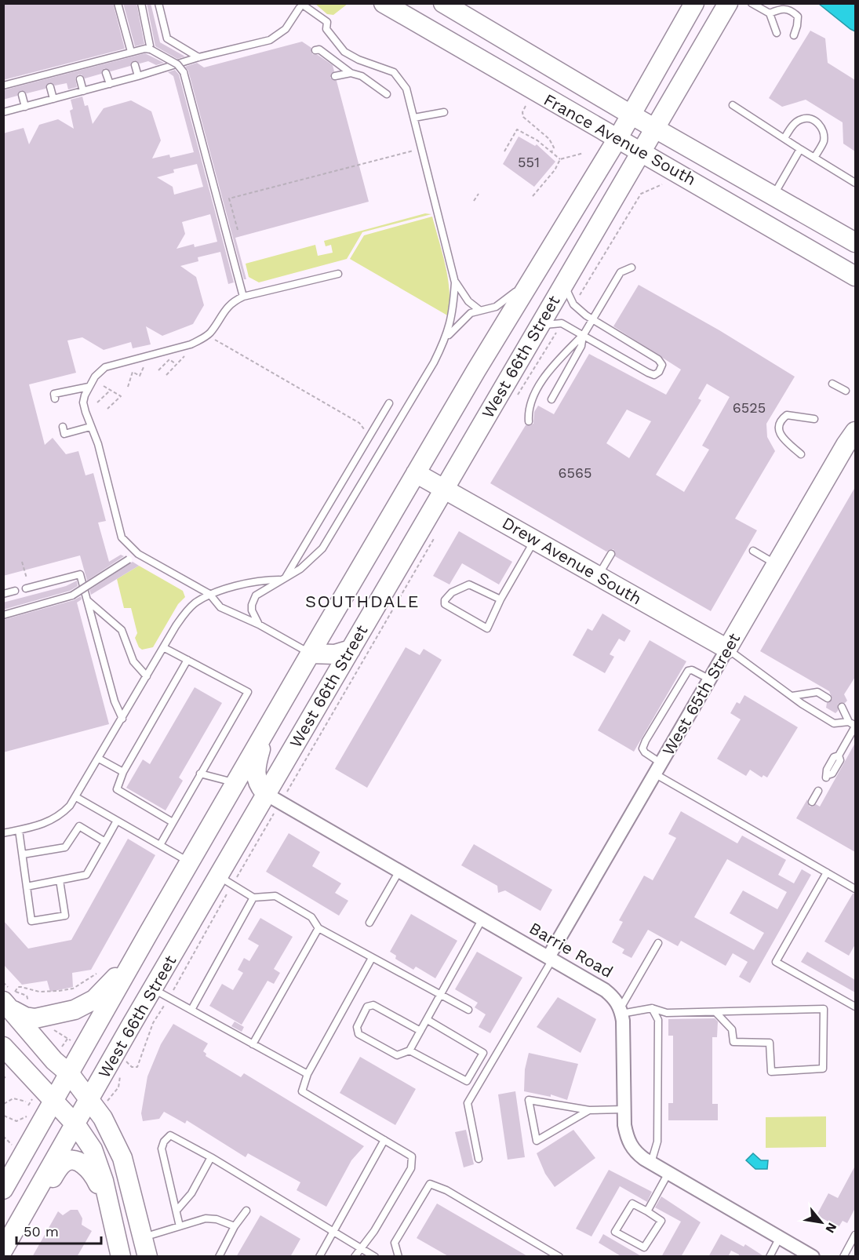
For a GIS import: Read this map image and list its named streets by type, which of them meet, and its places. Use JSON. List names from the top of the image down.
{
  "streets": {
    "main road": [
      "France Avenue South",
      "West 66th Street",
      "Drew Avenue South",
      "West 65th Street"
    ],
    "street": ["Barrie Road"]
  },
  "crossings": [
    ["France Avenue South", "West 66th Street"],
    ["West 66th Street", "Drew Avenue South"],
    ["West 66th Street", "Barrie Road"],
    ["Drew Avenue South", "West 65th Street"],
    ["West 65th Street", "Barrie Road"]
  ],
  "districts": ["SOUTHDALE"],
  "house_numbers": ["551", "6525", "6565"],
  "scale_bar": "50 m",
  "north": "bottom right"
}
